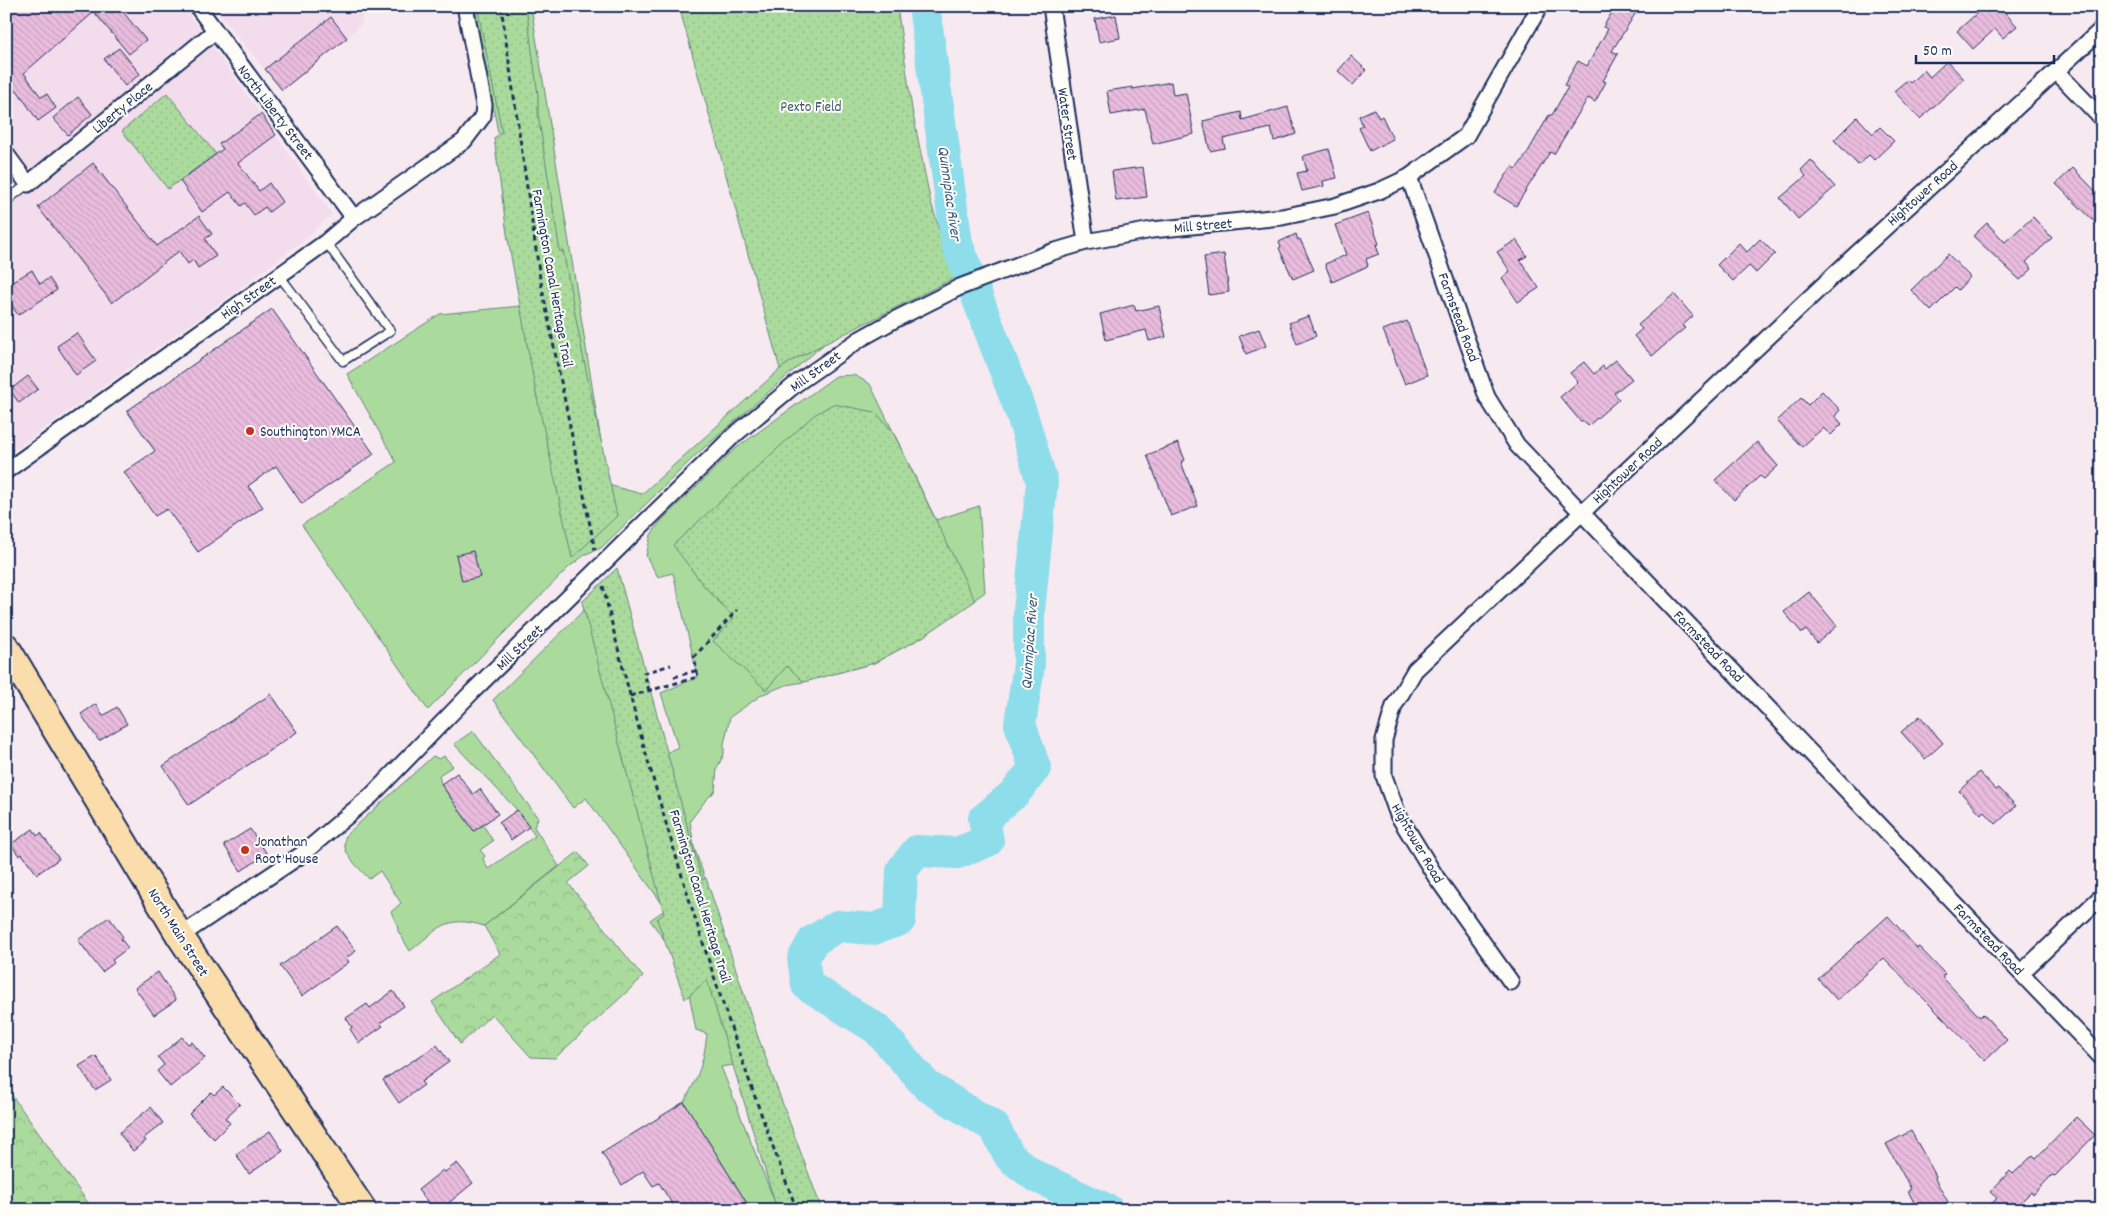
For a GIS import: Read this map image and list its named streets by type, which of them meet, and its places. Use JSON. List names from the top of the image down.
{
  "streets": {
    "highway": ["North Main Street"],
    "street": [
      "Liberty Place",
      "North Liberty Street",
      "Water Street",
      "Hightower Road",
      "Mill Street",
      "High Street",
      "Farmstead Road"
    ],
    "path": ["Farmington Canal Heritage Trail"]
  },
  "crossings": [
    ["Liberty Place", "North Liberty Street"],
    ["North Liberty Street", "High Street"],
    ["Water Street", "Mill Street"],
    ["Hightower Road", "Farmstead Road"],
    ["Mill Street", "Farmstead Road"],
    ["Mill Street", "North Main Street"]
  ],
  "water": ["Quinnipiac River"],
  "parks": ["Pexto Field"],
  "places": ["Southington YMCA", "Jonathan Root House"],
  "scale_bar": "50 m"
}
